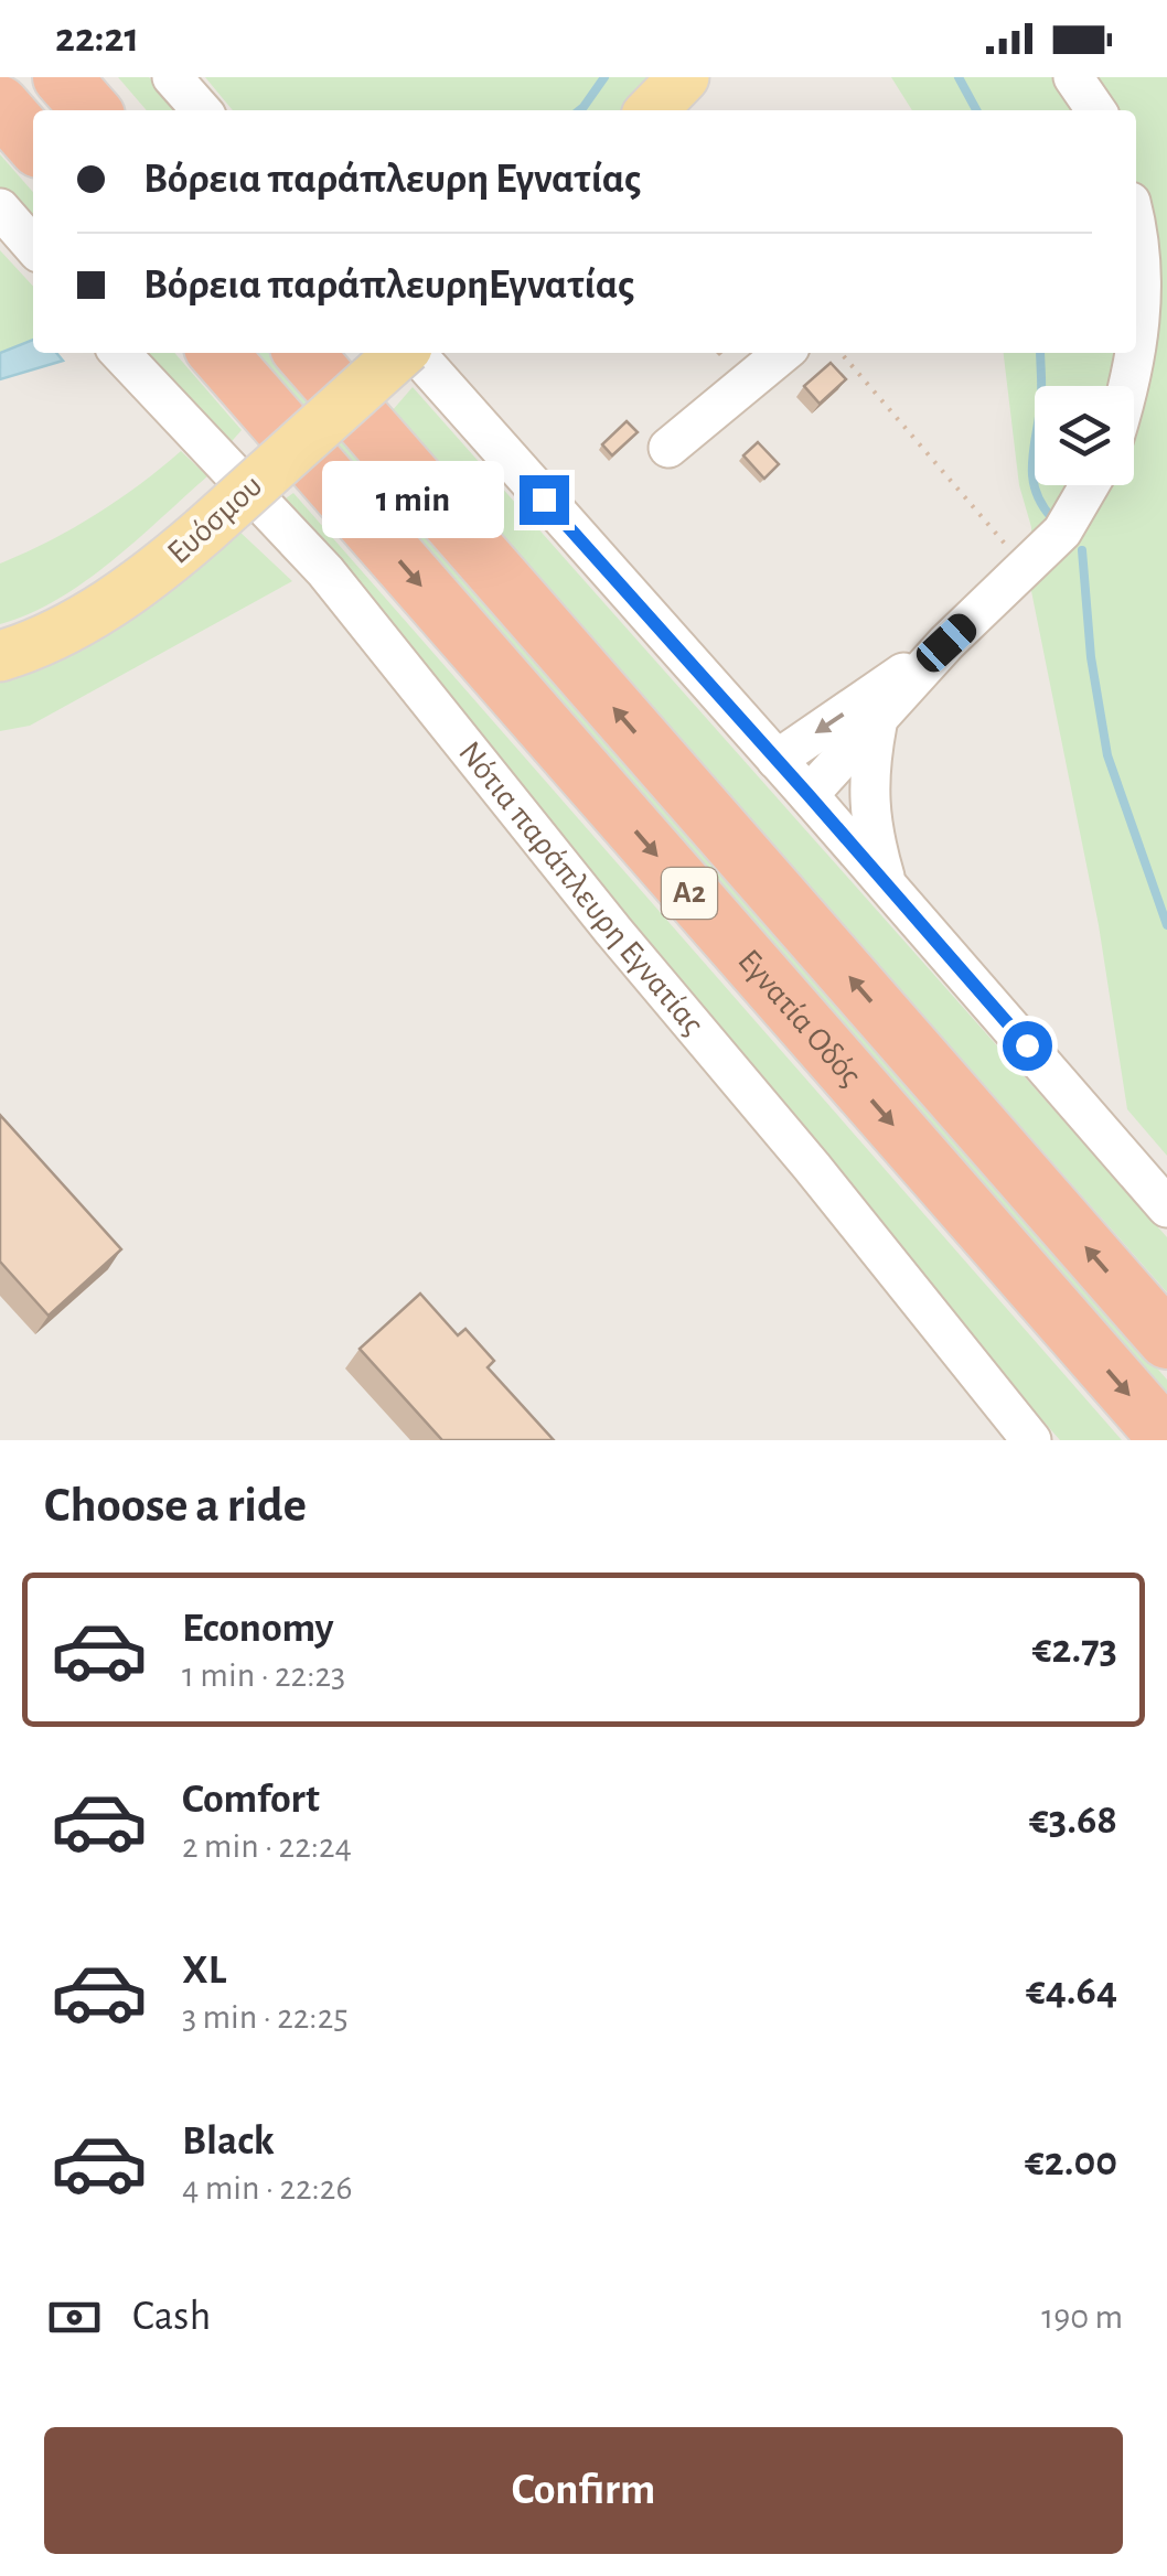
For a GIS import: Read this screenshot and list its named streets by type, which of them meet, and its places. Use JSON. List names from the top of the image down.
{
  "streets": {
    "highway": ["Α2", "Εγνατία Οδός"],
    "main road": ["Ευόσμου"],
    "street": ["Νότια παράπλευρη Εγνατίας"]
  },
  "page": {
    "status": "22:21",
    "banner": ["Βόρεια παράπλευρη Εγνατίας", "Βόρεια παράπλευρηΕγνατίας"],
    "bubble": "1 min",
    "heading": "Choose a ride",
    "list": [
      {
        "name": "Economy",
        "note": "1 min · 22:23",
        "value": "€2.73"
      },
      {
        "name": "Comfort",
        "note": "2 min · 22:24",
        "value": "€3.68"
      },
      {
        "name": "XL",
        "note": "3 min · 22:25",
        "value": "€4.64"
      },
      {
        "name": "Black",
        "note": "4 min · 22:26",
        "value": "€2.00"
      }
    ],
    "pay": ["Cash", "190 m"],
    "buttons": "Confirm"
  }
}
